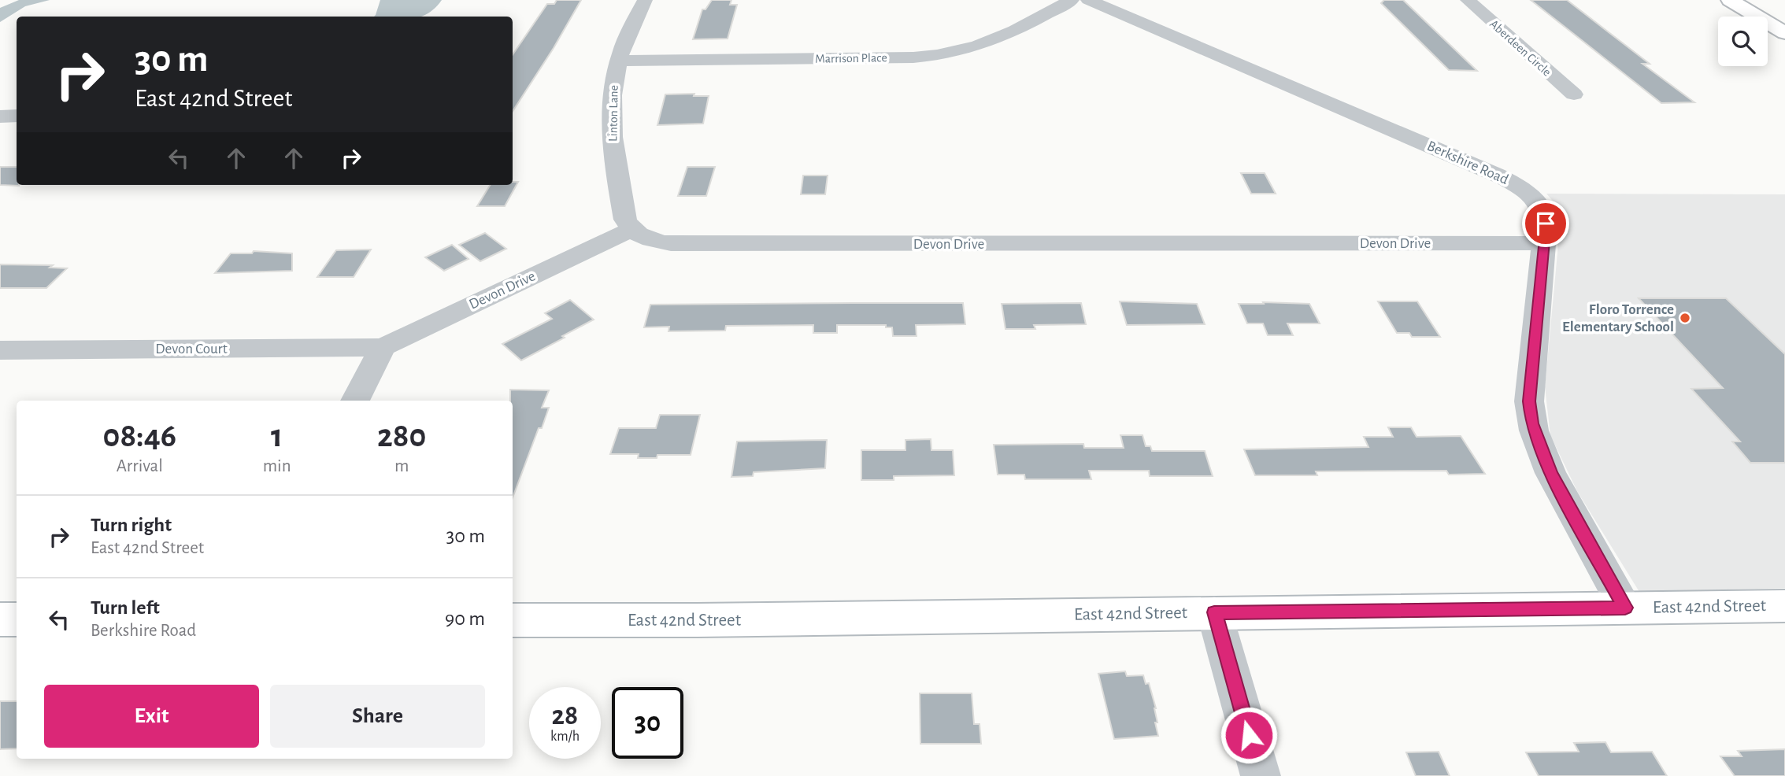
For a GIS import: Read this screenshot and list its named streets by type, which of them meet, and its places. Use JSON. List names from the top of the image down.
{
  "streets": {
    "street": [
      "Aberdeen Circle",
      "Marrison Place",
      "Linton Lane",
      "Berkshire Road",
      "Devon Drive",
      "Devon Court",
      "East 42nd Street"
    ]
  },
  "crossings": [
    ["Marrison Place", "Linton Lane"],
    ["Linton Lane", "Devon Drive"],
    ["Berkshire Road", "Devon Drive"],
    ["Berkshire Road", "East 42nd Street"],
    ["Devon Drive", "Devon Court"]
  ],
  "places": ["Floro Torrence Elementary School"],
  "page": {
    "turn": ["30 m", "East 42nd Street"],
    "eta": [
      "08:46",
      "Arrival",
      "1",
      "min",
      "280",
      "m"
    ],
    "list": [
      {
        "name": "Turn right",
        "note": "East 42nd Street",
        "value": "30 m"
      },
      {
        "name": "Turn left",
        "note": "Berkshire Road",
        "value": "90 m"
      }
    ],
    "buttons": ["Exit", "Share"],
    "speed": "28 km/h",
    "limit": "30"
  }
}
